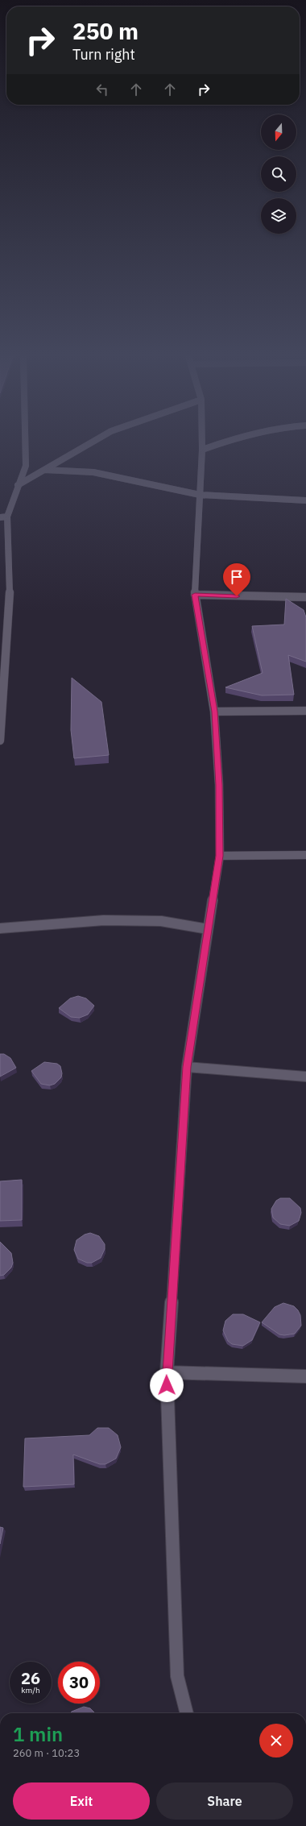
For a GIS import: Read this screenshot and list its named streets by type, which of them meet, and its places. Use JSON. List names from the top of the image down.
{
  "north": "bottom",
  "page": {
    "turn": ["250 m", "Turn right"],
    "speed": "26 km/h",
    "limit": "30",
    "heading": ["1 min", "260 m · 10:23"],
    "buttons": ["Exit", "Share"]
  }
}
